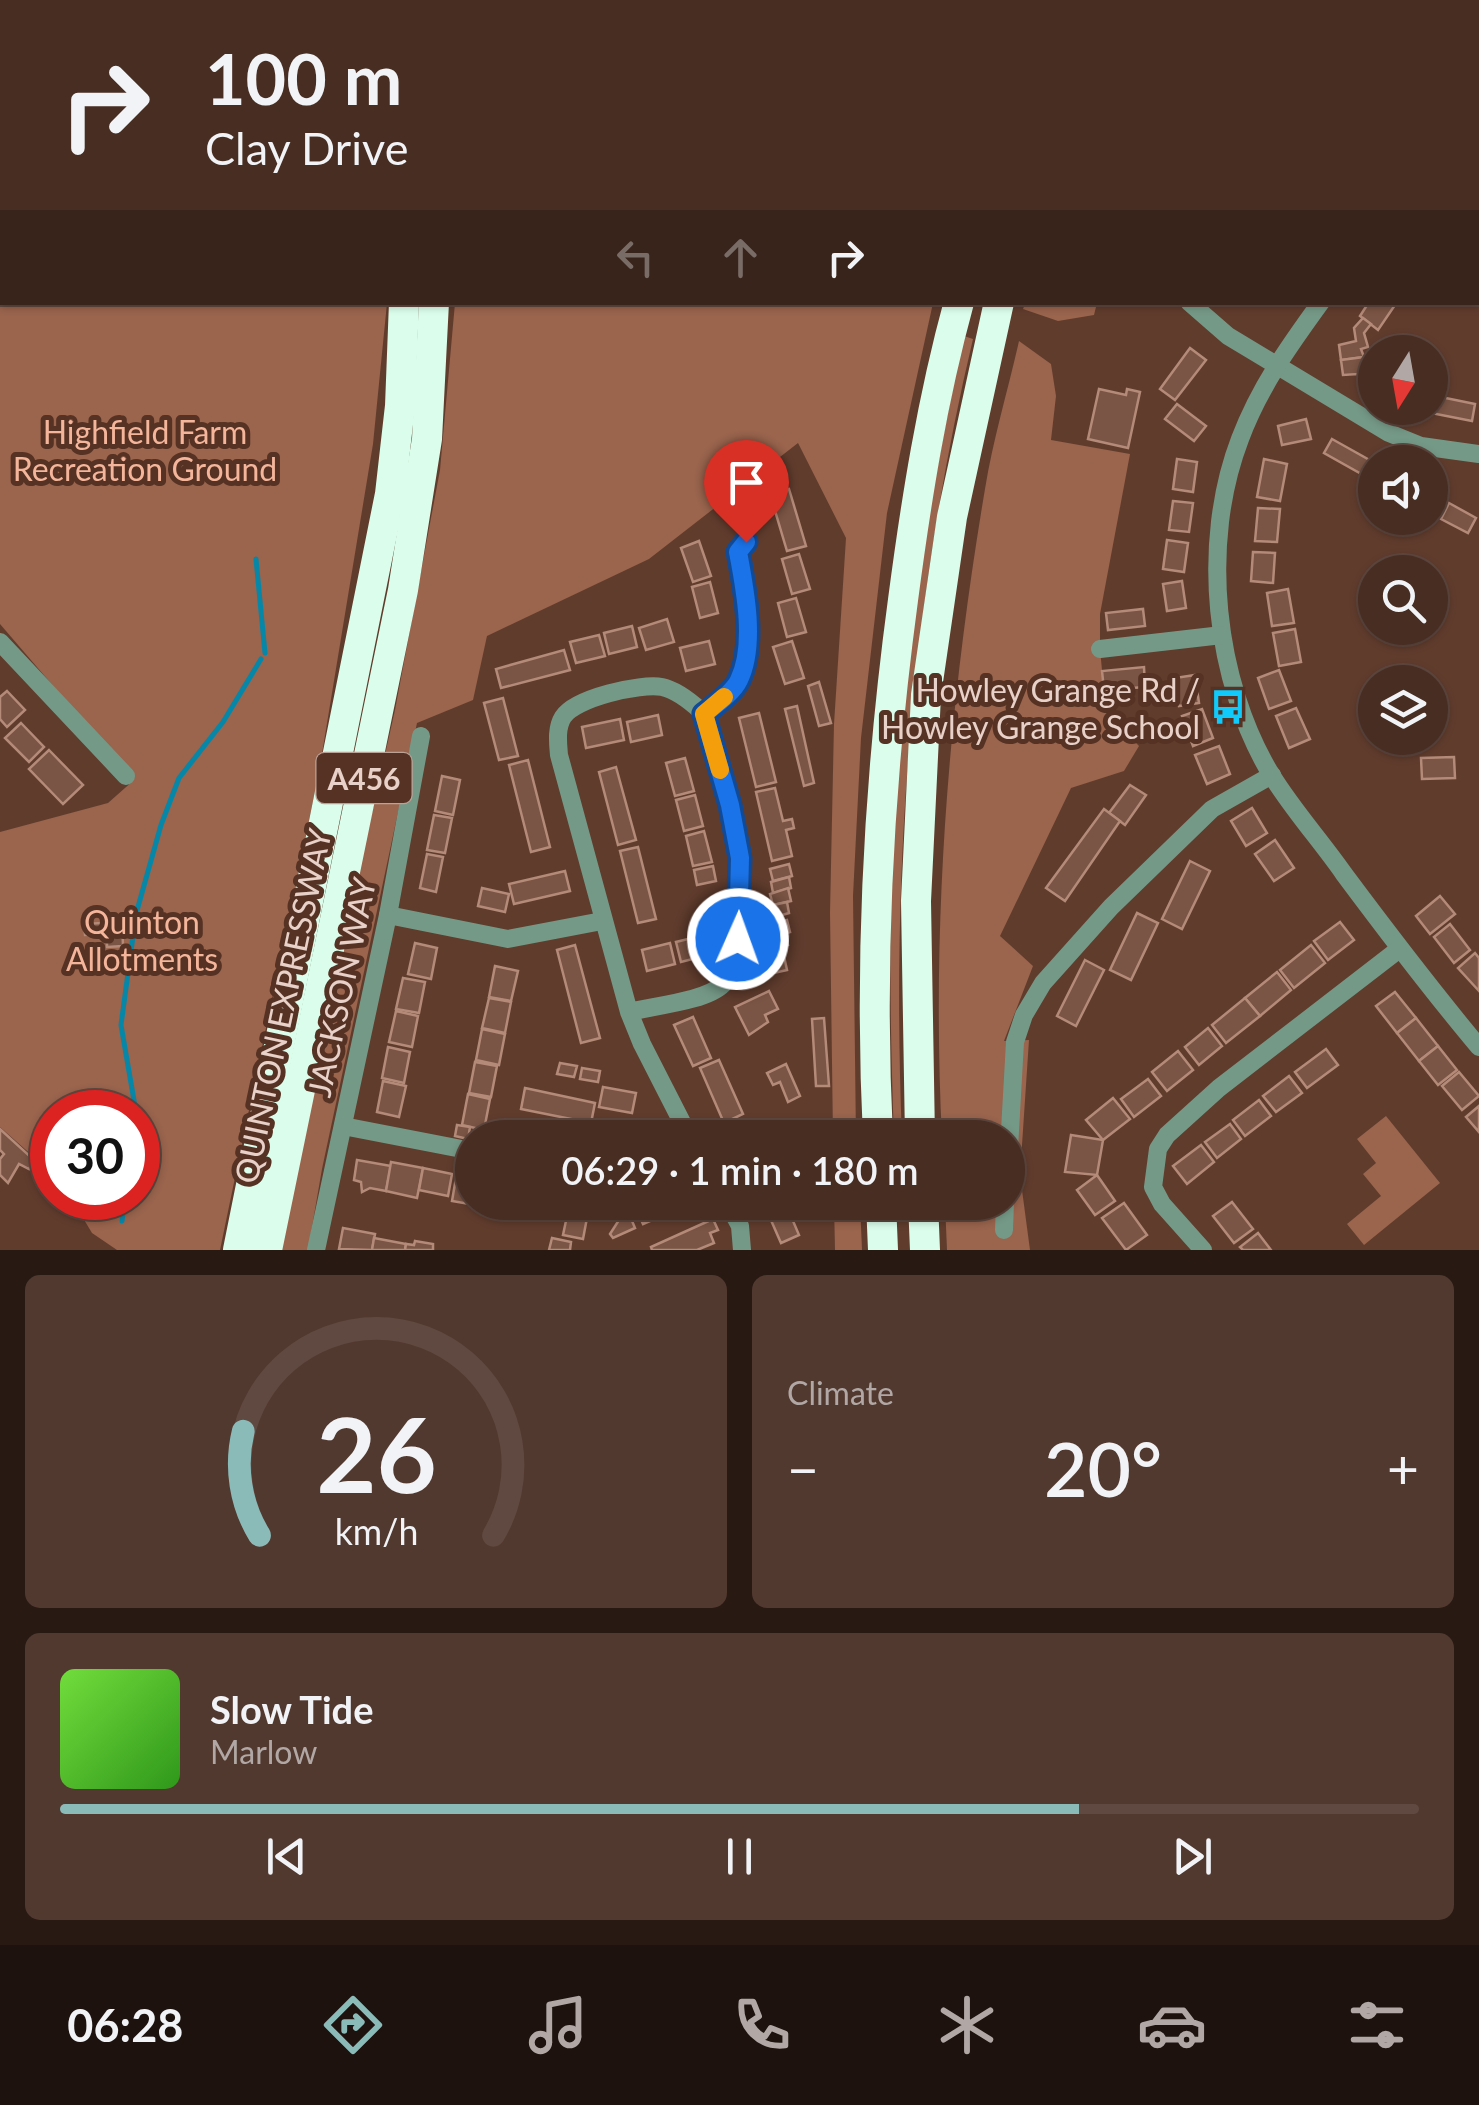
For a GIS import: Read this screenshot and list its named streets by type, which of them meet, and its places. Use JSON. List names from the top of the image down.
{
  "streets": {
    "highway": ["A456", "QUINTON EXPRESSWAY"],
    "street": ["JACKSON WAY"]
  },
  "parks": ["Highfield Farm Recreation Ground", "Quinton Allotments"],
  "places": {
    "bus stop": ["Howley Grange Rd / Howley Grange School"]
  },
  "north": "bottom",
  "page": {
    "turn": ["100 m", "Clay Drive"],
    "limit": "30",
    "trip": "06:29 · 1 min · 180 m",
    "tile": "Climate",
    "heat": ["−", "20°", "+"],
    "song": ["Slow Tide", "Marlow"],
    "tabs": "06:28",
    "gauge": ["26", "km/h"]
  }
}
